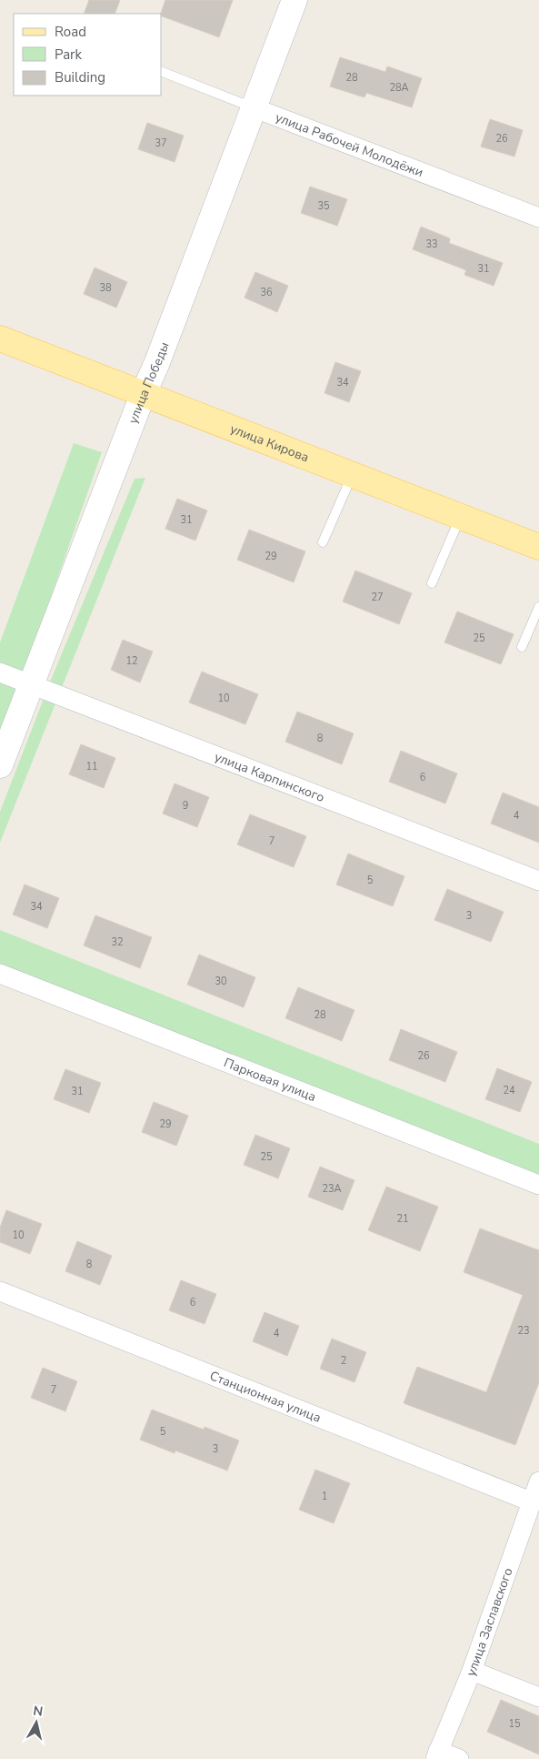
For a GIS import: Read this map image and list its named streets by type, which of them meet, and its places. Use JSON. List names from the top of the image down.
{
  "streets": {
    "main road": ["улица Победы", "улица Кирова"],
    "street": [
      "улица Рабочей Молодёжи",
      "улица Карпинского",
      "Парковая улица",
      "Станционная улица",
      "улица Заславского"
    ]
  },
  "crossings": [
    ["улица Рабочей Молодёжи", "улица Победы"],
    ["улица Победы", "улица Кирова"],
    ["улица Победы", "улица Карпинского"],
    ["Станционная улица", "улица Заславского"]
  ],
  "house_numbers": [
    "28",
    "28А",
    "26",
    "37",
    "35",
    "33",
    "31",
    "38",
    "36",
    "34",
    "31",
    "29",
    "27",
    "25",
    "12",
    "10",
    "8",
    "11",
    "6",
    "9",
    "4",
    "7",
    "5",
    "34",
    "3",
    "32",
    "30",
    "28",
    "26",
    "24",
    "31",
    "29",
    "25",
    "23А",
    "21",
    "10",
    "8",
    "6",
    "23",
    "4",
    "2",
    "7",
    "5",
    "3",
    "1",
    "15"
  ],
  "legend": ["Road", "Park", "Building"],
  "north": "top"
}
